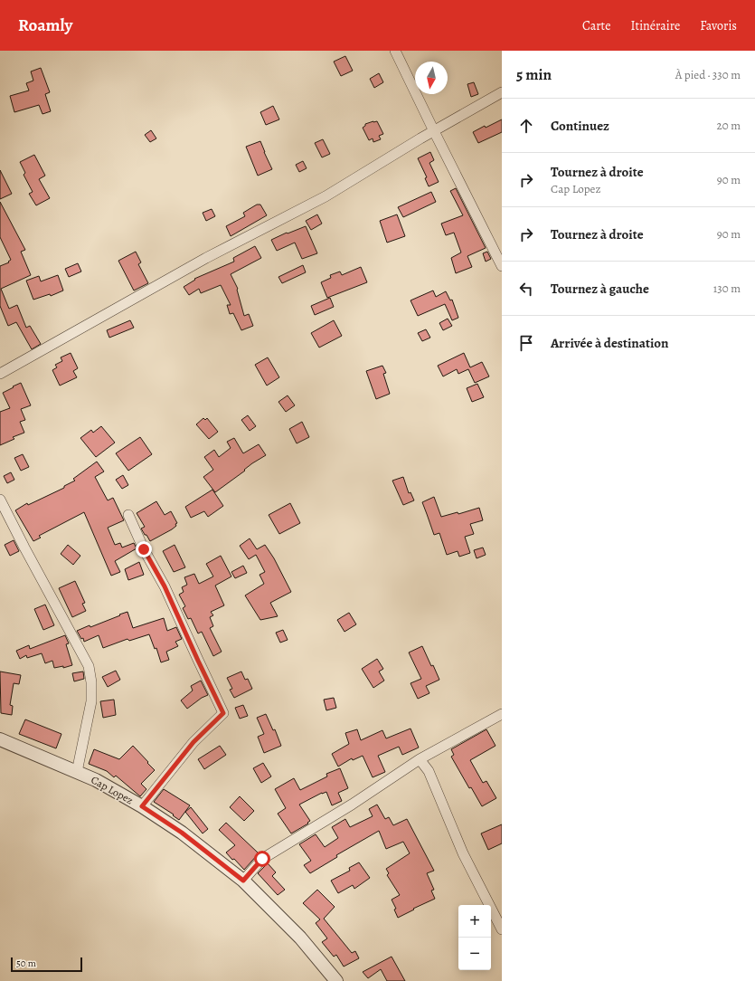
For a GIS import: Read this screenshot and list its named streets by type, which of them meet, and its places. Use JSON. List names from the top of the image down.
{
  "streets": {
    "street": ["Cap Lopez"]
  },
  "scale_bar": "50 m",
  "north": "bottom",
  "page": {
    "header": "Roamly",
    "nav": ["Carte", "Itinéraire", "Favoris"],
    "heading": ["5 min", "À pied · 330 m"],
    "list": [
      ["Continuez", "20 m"],
      ["Tournez à droite", "Cap Lopez", "90 m"],
      ["Tournez à droite", "90 m"],
      ["Tournez à gauche", "130 m"],
      "Arrivée à destination"
    ],
    "map_buttons": ["+", "−"],
    "scale": "50 m"
  }
}
